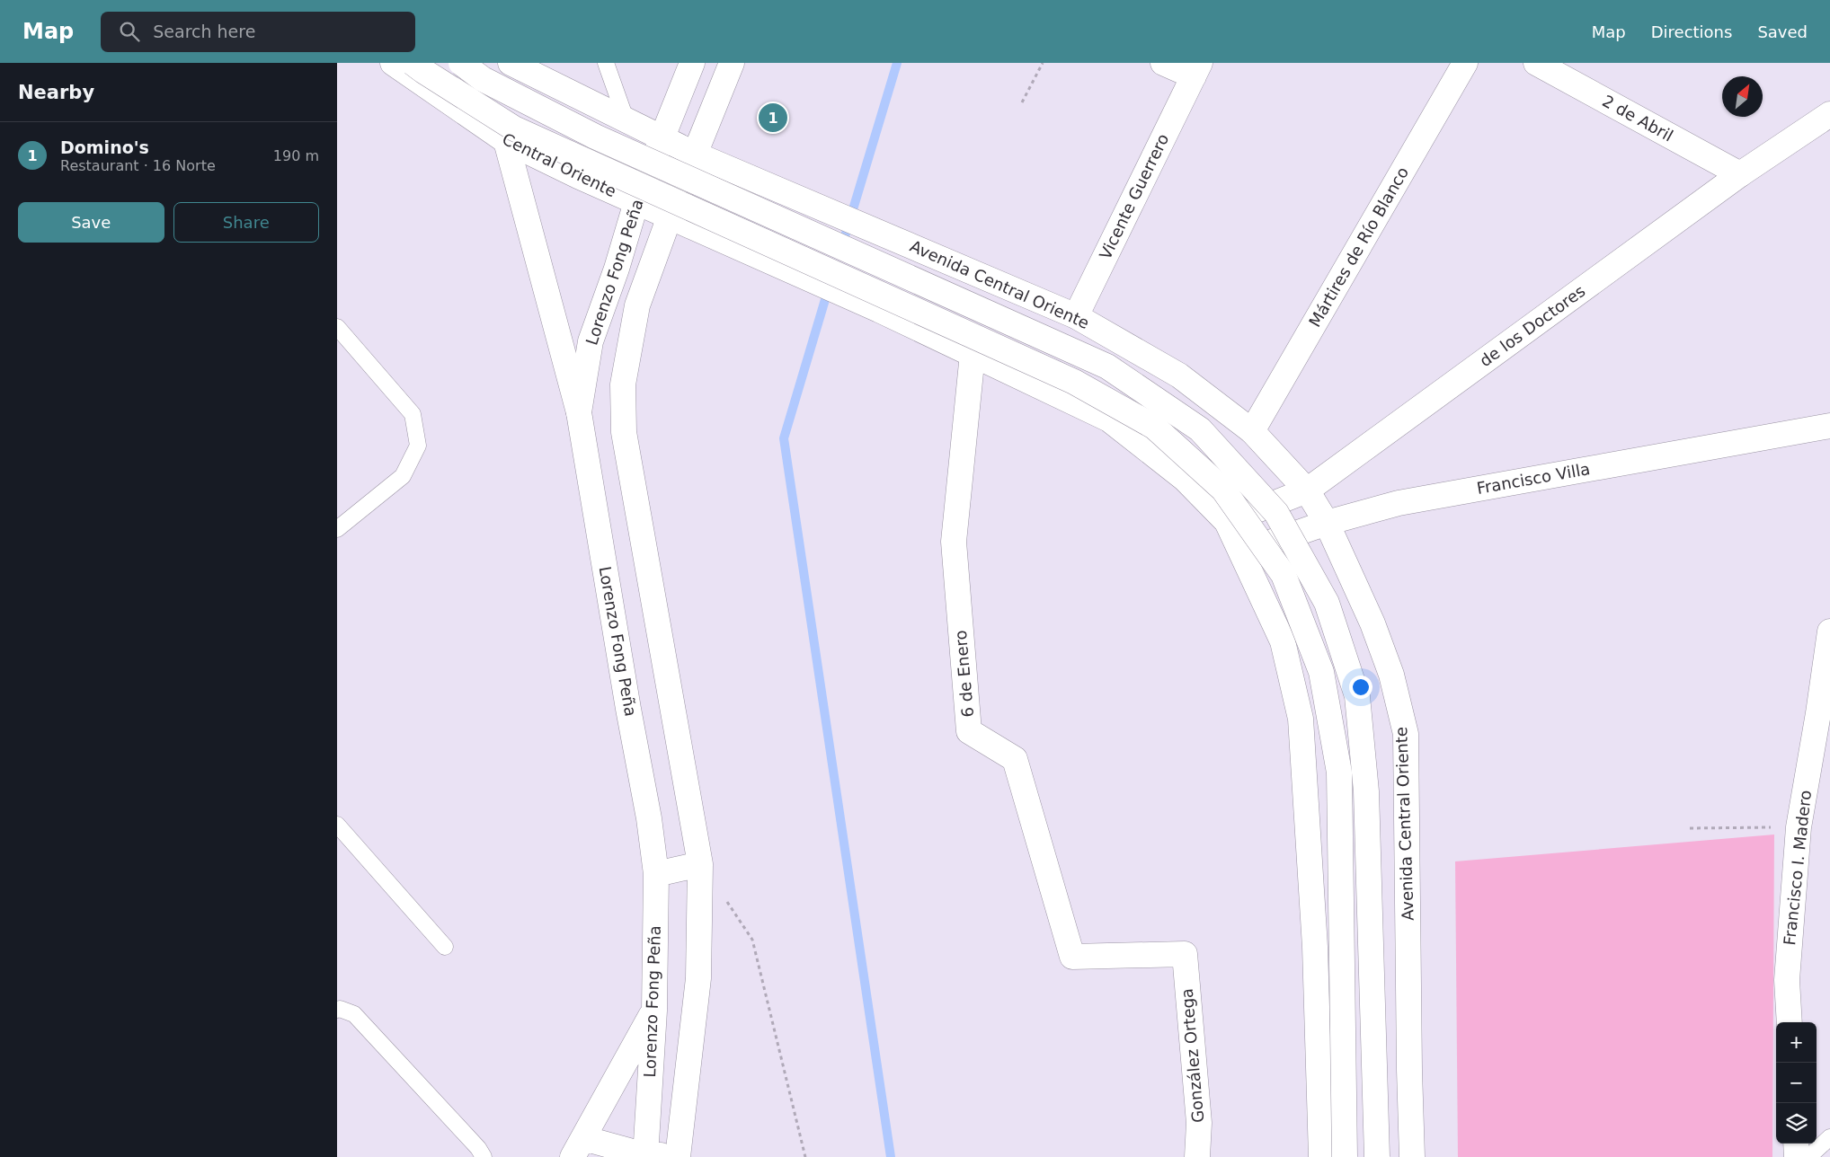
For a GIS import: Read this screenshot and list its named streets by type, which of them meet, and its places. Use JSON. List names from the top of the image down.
{
  "streets": {
    "main road": [
      "2 de Abril",
      "Central Oriente",
      "Vicente Guerrero",
      "Mártires de Río Blanco",
      "Lorenzo Fong Peña",
      "Avenida Central Oriente",
      "de los Doctores",
      "Francisco Villa",
      "6 de Enero",
      "Francisco I. Madero",
      "González Ortega"
    ]
  },
  "crossings": [
    ["2 de Abril", "de los Doctores"],
    ["Central Oriente", "Lorenzo Fong Peña"],
    ["Central Oriente", "6 de Enero"],
    ["Vicente Guerrero", "Avenida Central Oriente"],
    ["Mártires de Río Blanco", "Avenida Central Oriente"],
    ["Lorenzo Fong Peña", "Avenida Central Oriente"],
    ["Avenida Central Oriente", "de los Doctores"],
    ["Avenida Central Oriente", "Francisco Villa"],
    ["6 de Enero", "González Ortega"]
  ],
  "north": "top right",
  "page": {
    "header": "Map",
    "search": "Search here",
    "nav": ["Map", "Directions", "Saved"],
    "heading": "Nearby",
    "pins": "1",
    "list": [
      {
        "mark": "1",
        "name": "Domino's",
        "note": "Restaurant · 16 Norte",
        "value": "190 m"
      }
    ],
    "buttons": ["Save", "Share"],
    "map_buttons": ["+", "−"]
  }
}
